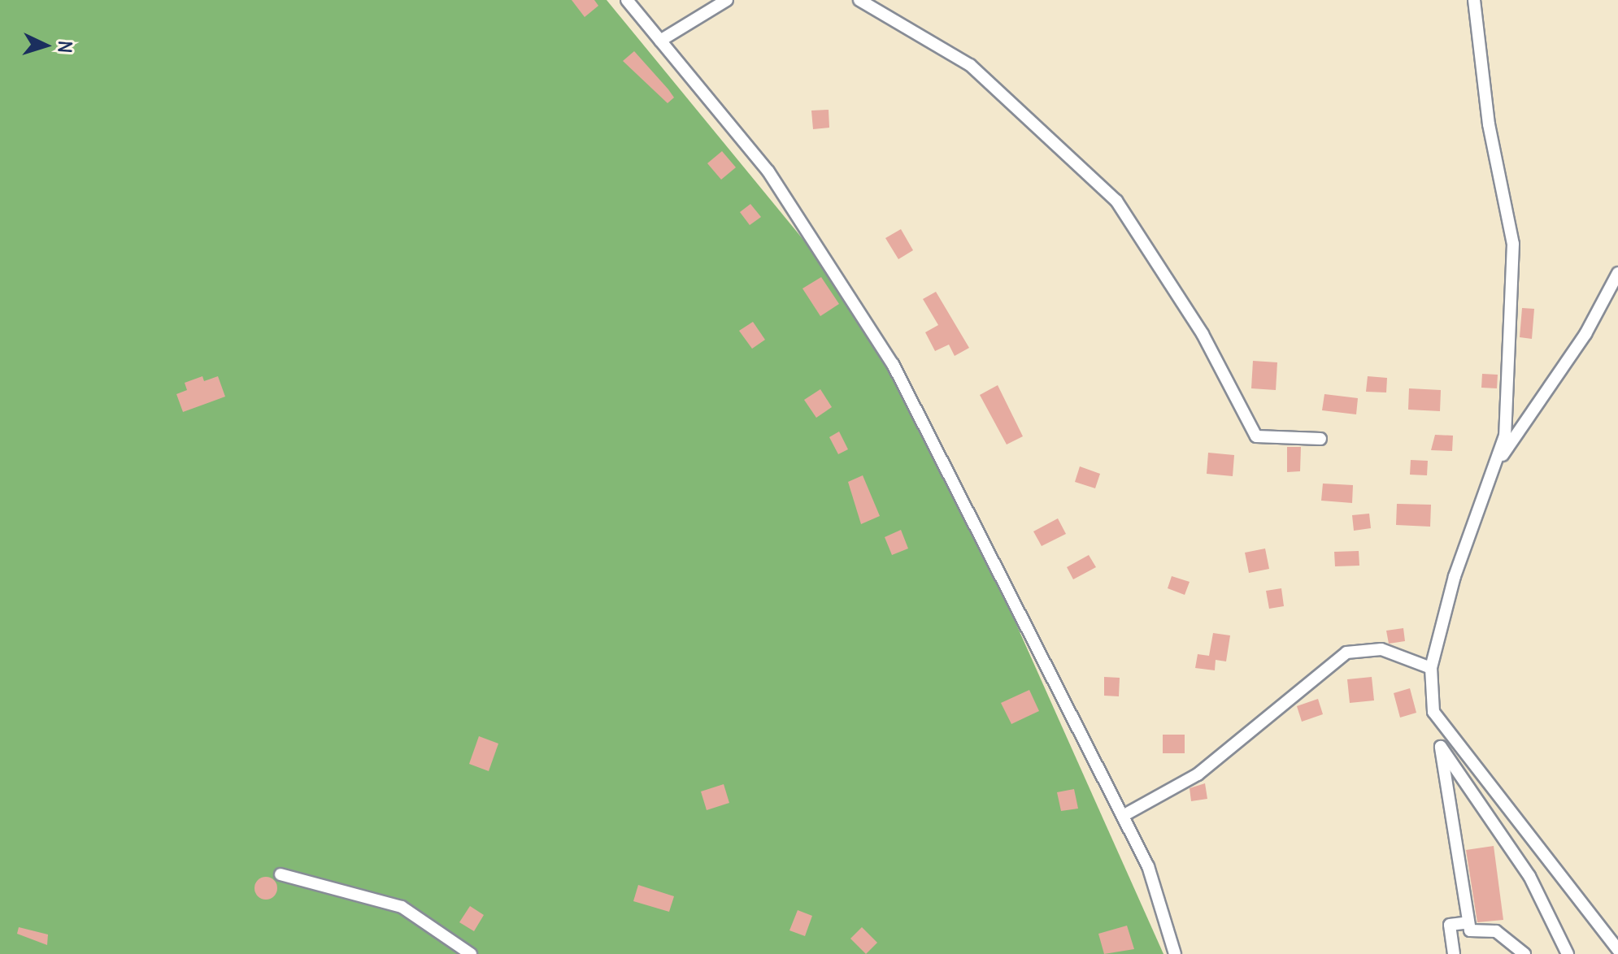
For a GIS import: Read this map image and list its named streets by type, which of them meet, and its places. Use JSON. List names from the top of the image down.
{
  "north": "right"
}
